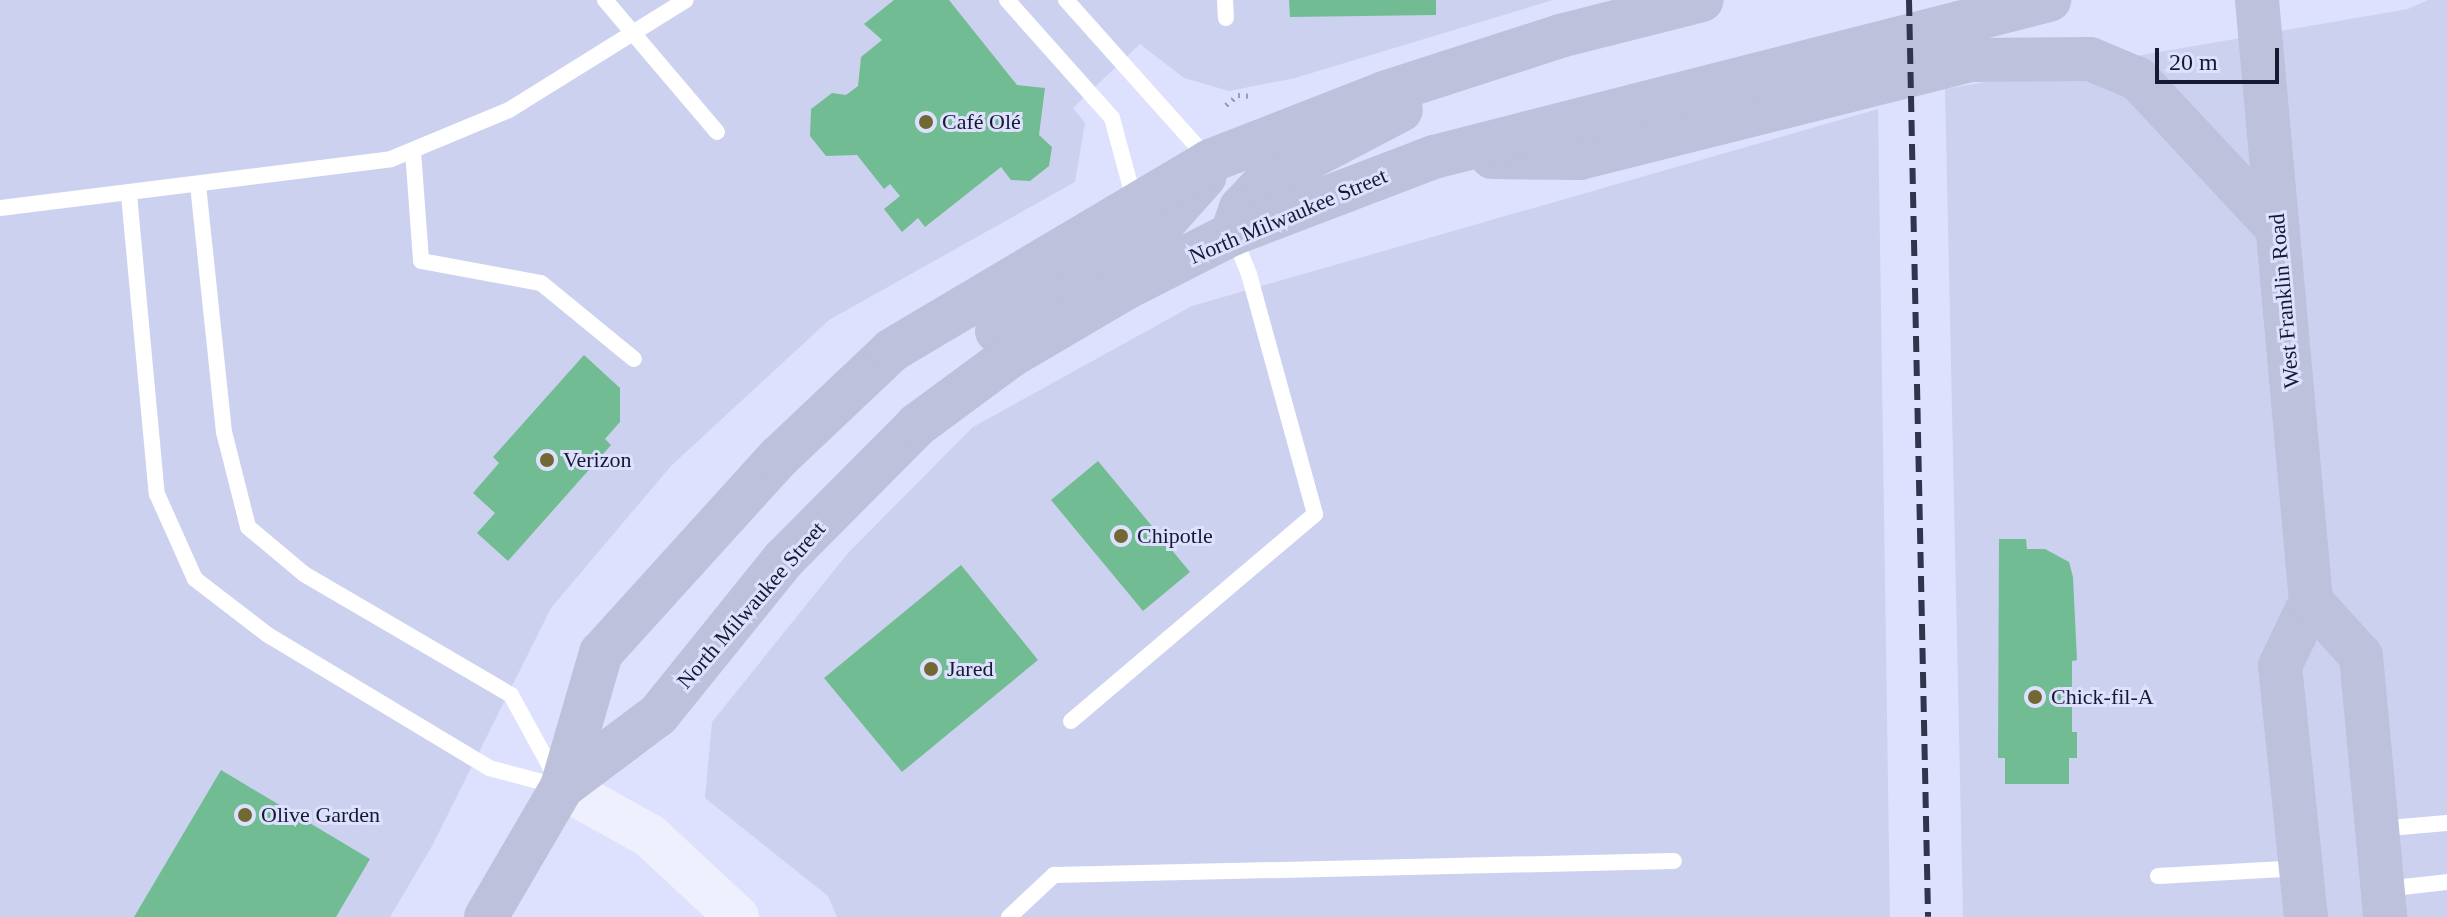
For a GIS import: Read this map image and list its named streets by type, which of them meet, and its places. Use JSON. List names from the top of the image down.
{
  "streets": {
    "main road": ["North Milwaukee Street", "West Franklin Road"]
  },
  "places": [
    "Café Olé",
    "Verizon",
    "Chipotle",
    "Jared",
    "Chick-fil-A",
    "Olive Garden"
  ],
  "scale_bar": "20 m"
}
